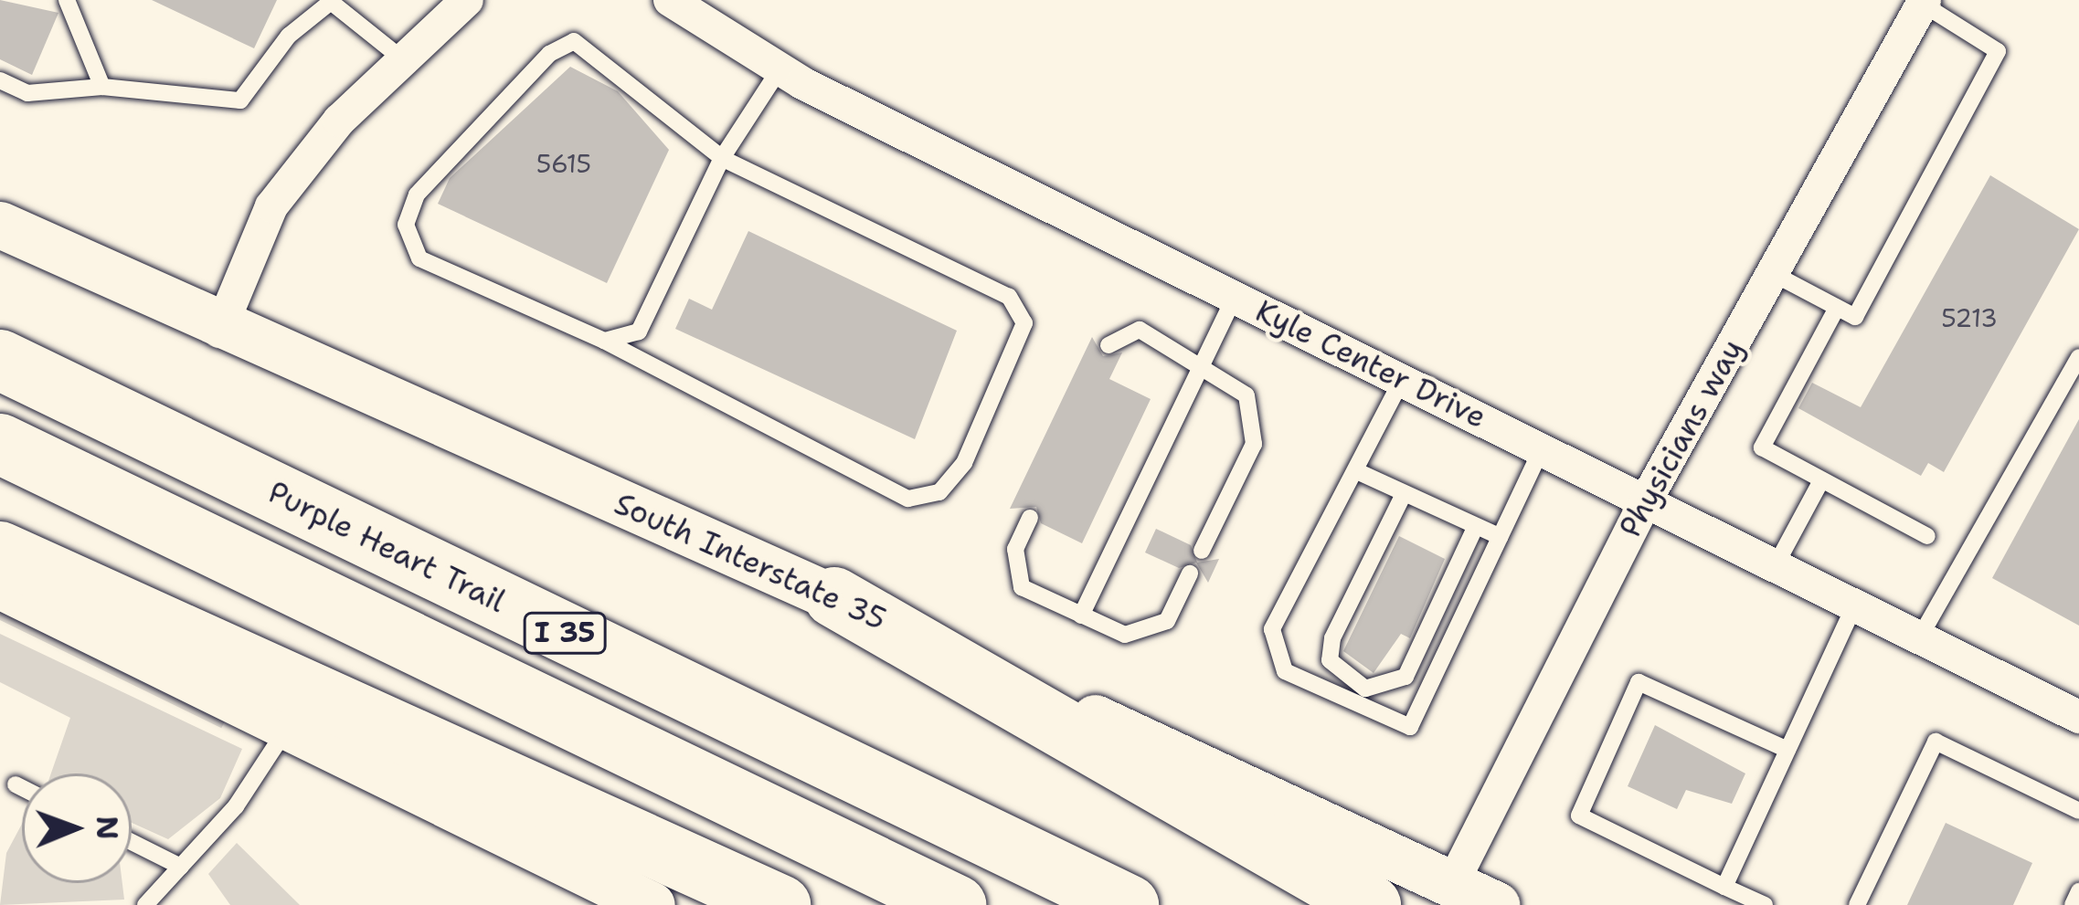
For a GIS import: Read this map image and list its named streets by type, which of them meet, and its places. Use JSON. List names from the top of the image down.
{
  "streets": {
    "highway": ["Purple Heart Trail", "I 35"],
    "main road": ["South Interstate 35"],
    "street": ["Kyle Center Drive", "Physicians way"]
  },
  "crossings": [
    ["Kyle Center Drive", "Physicians way"],
    ["Physicians way", "South Interstate 35"]
  ],
  "house_numbers": ["5615", "5213"],
  "north": "right"
}
